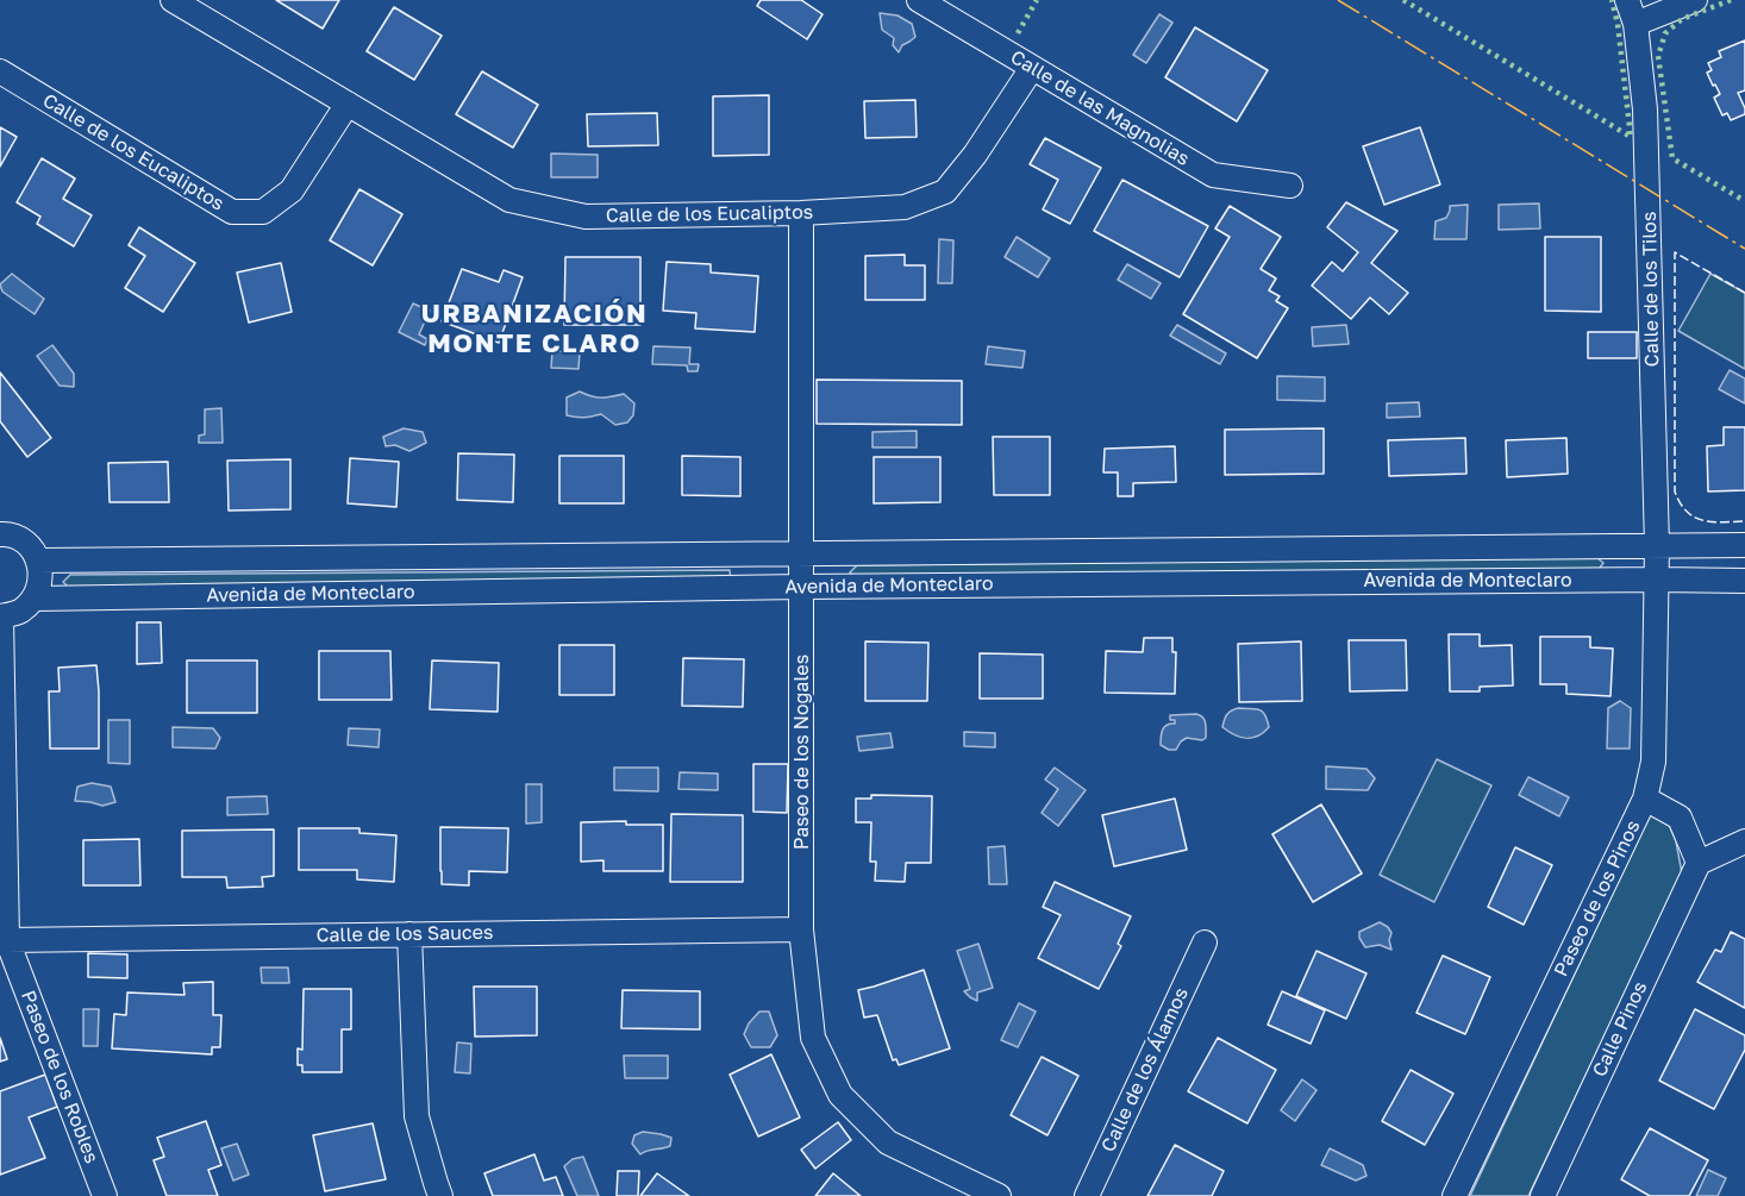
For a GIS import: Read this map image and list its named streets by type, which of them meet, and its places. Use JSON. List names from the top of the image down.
{
  "streets": {
    "street": [
      "Calle de las Magnolias",
      "Calle de los Eucaliptos",
      "Calle de los Tilos",
      "Avenida de Monteclaro",
      "Paseo de los Nogales",
      "Paseo de los Pinos",
      "Calle de los Sauces",
      "Calle Pinos",
      "Calle de los Álamos",
      "Paseo de los Robles"
    ]
  },
  "crossings": [
    ["Calle de las Magnolias", "Calle de los Eucaliptos"],
    ["Calle de los Eucaliptos", "Paseo de los Nogales"],
    ["Calle de los Tilos", "Avenida de Monteclaro"],
    ["Calle de los Tilos", "Paseo de los Pinos"],
    ["Avenida de Monteclaro", "Paseo de los Nogales"],
    ["Avenida de Monteclaro", "Paseo de los Pinos"],
    ["Paseo de los Nogales", "Calle de los Sauces"],
    ["Calle de los Sauces", "Paseo de los Robles"]
  ],
  "districts": ["URBANIZACIÓN MONTE CLARO"]
}
